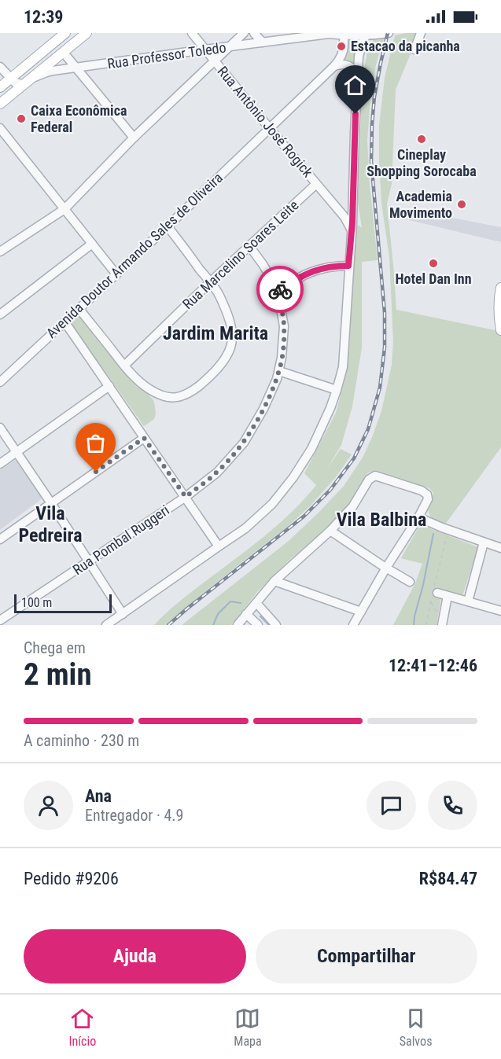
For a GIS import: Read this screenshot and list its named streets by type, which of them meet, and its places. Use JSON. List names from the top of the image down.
{
  "streets": {
    "street": [
      "Rua Professor Toledo",
      "Rua Antônio José Rogick",
      "Rua Marcelino Soares Leite",
      "Avenida Doutor Armando Sales de Oliveira",
      "Rua Pombal Ruggeri"
    ]
  },
  "crossings": [
    ["Rua Professor Toledo", "Rua Antônio José Rogick"],
    ["Rua Antônio José Rogick", "Rua Marcelino Soares Leite"],
    ["Rua Antônio José Rogick", "Avenida Doutor Armando Sales de Oliveira"],
    ["Rua Marcelino Soares Leite", "Rua Pombal Ruggeri"]
  ],
  "districts": ["Jardim Marita", "Vila Pedreira", "Vila Balbina"],
  "places": [
    "Estacao da picanha",
    "Caixa Econômica Federal",
    "Cineplay Shopping Sorocaba",
    "Academia Movimento",
    "Hotel Dan Inn"
  ],
  "scale_bar": "100 m",
  "page": {
    "status": "12:39",
    "scale": "100 m",
    "heading": ["2 min", "Chega em", "12:41–12:46"],
    "panel": [
      "Ana",
      "Entregador · 4.9",
      "Pedido #9206",
      "R$84.47"
    ],
    "bar": "A caminho · 230 m",
    "buttons": ["Ajuda", "Compartilhar"],
    "tabs": ["Início", "Mapa", "Salvos"]
  }
}
